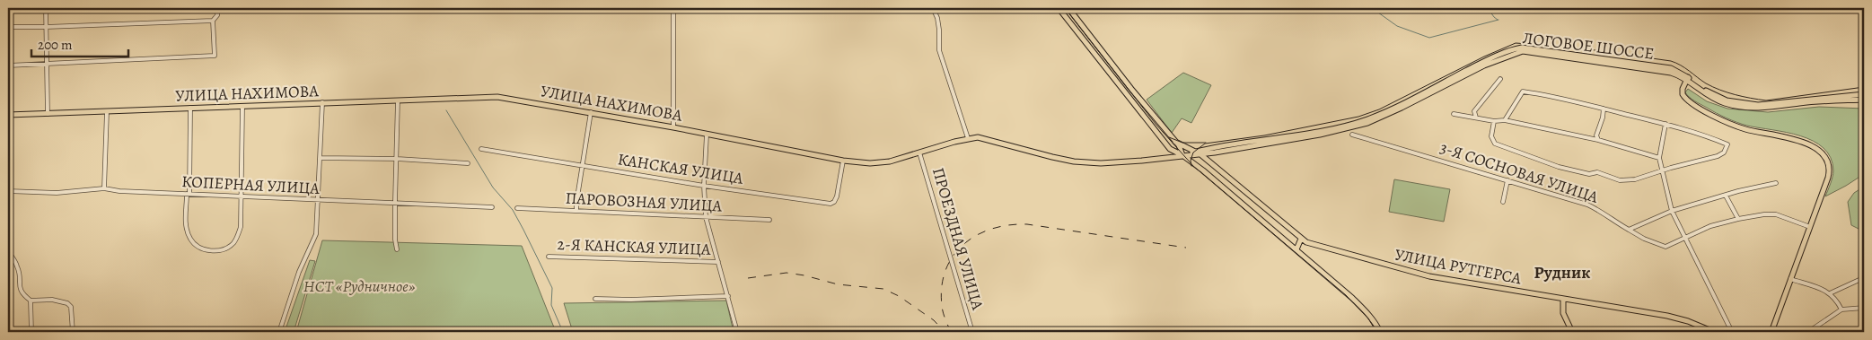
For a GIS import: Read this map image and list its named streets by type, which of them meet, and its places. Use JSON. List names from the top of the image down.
{
  "streets": {
    "main road": ["ЛОГОВОЕ ШОССЕ", "УЛИЦА НАХИМОВА", "УЛИЦА РУТГЕРСА"],
    "street": [
      "КАНСКАЯ УЛИЦА",
      "3-Я СОСНОВАЯ УЛИЦА",
      "КОПЕРНАЯ УЛИЦА",
      "ПАРОВОЗНАЯ УЛИЦА",
      "ПРОЕЗДНАЯ УЛИЦА",
      "2-Я КАНСКАЯ УЛИЦА"
    ]
  },
  "crossings": [
    ["ЛОГОВОЕ ШОССЕ", "УЛИЦА НАХИМОВА"],
    ["ЛОГОВОЕ ШОССЕ", "УЛИЦА РУТГЕРСА"],
    ["УЛИЦА НАХИМОВА", "КАНСКАЯ УЛИЦА"],
    ["УЛИЦА НАХИМОВА", "ПРОЕЗДНАЯ УЛИЦА"],
    ["УЛИЦА НАХИМОВА", "УЛИЦА РУТГЕРСА"]
  ],
  "districts": ["Рудник"],
  "parks": ["НСТ «Рудничное»"],
  "scale_bar": "200 m"
}
